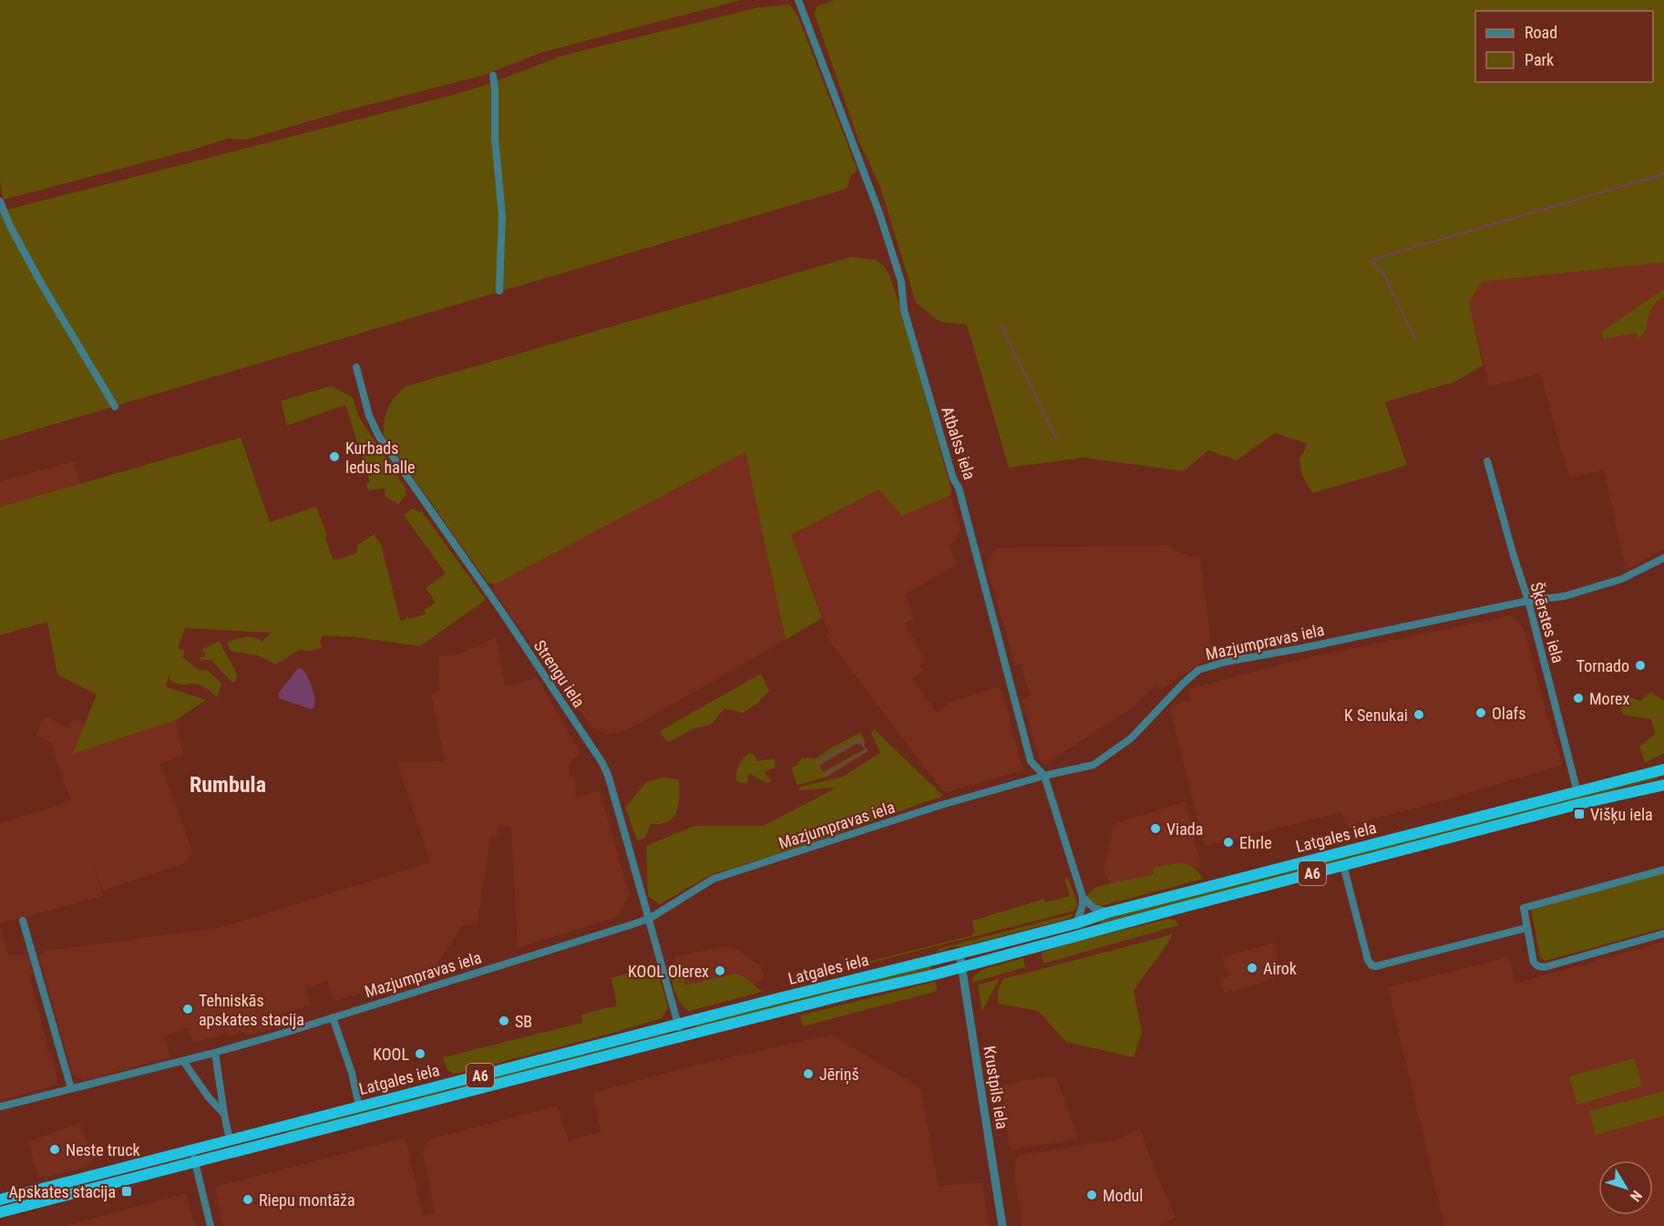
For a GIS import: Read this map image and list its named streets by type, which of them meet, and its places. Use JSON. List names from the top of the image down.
{
  "streets": {
    "highway": ["Latgales iela", "A6"],
    "street": [
      "Atbalss iela",
      "Šķērstes iela",
      "Mazjumpravas iela",
      "Strengu iela",
      "Krustpils iela"
    ]
  },
  "crossings": [
    ["Atbalss iela", "Mazjumpravas iela"],
    ["Šķērstes iela", "Mazjumpravas iela"],
    ["Šķērstes iela", "Latgales iela"],
    ["Mazjumpravas iela", "Strengu iela"],
    ["Strengu iela", "Latgales iela"],
    ["Latgales iela", "Krustpils iela"]
  ],
  "districts": ["Rumbula"],
  "places": {
    "other": [
      "Kurbads ledus halle",
      "Tornado",
      "Morex",
      "Olafs",
      "K Senukai",
      "Viada",
      "Ehrle",
      "Airok",
      "KOOL Olerex",
      "Tehniskās apskates stacija",
      "SB",
      "KOOL",
      "Jēriņš",
      "Neste truck",
      "Modul",
      "Riepu montāža"
    ],
    "transit": ["Višķu iela", "Apskates stacija"]
  },
  "legend": ["Road", "Park"],
  "north": "bottom right"
}
